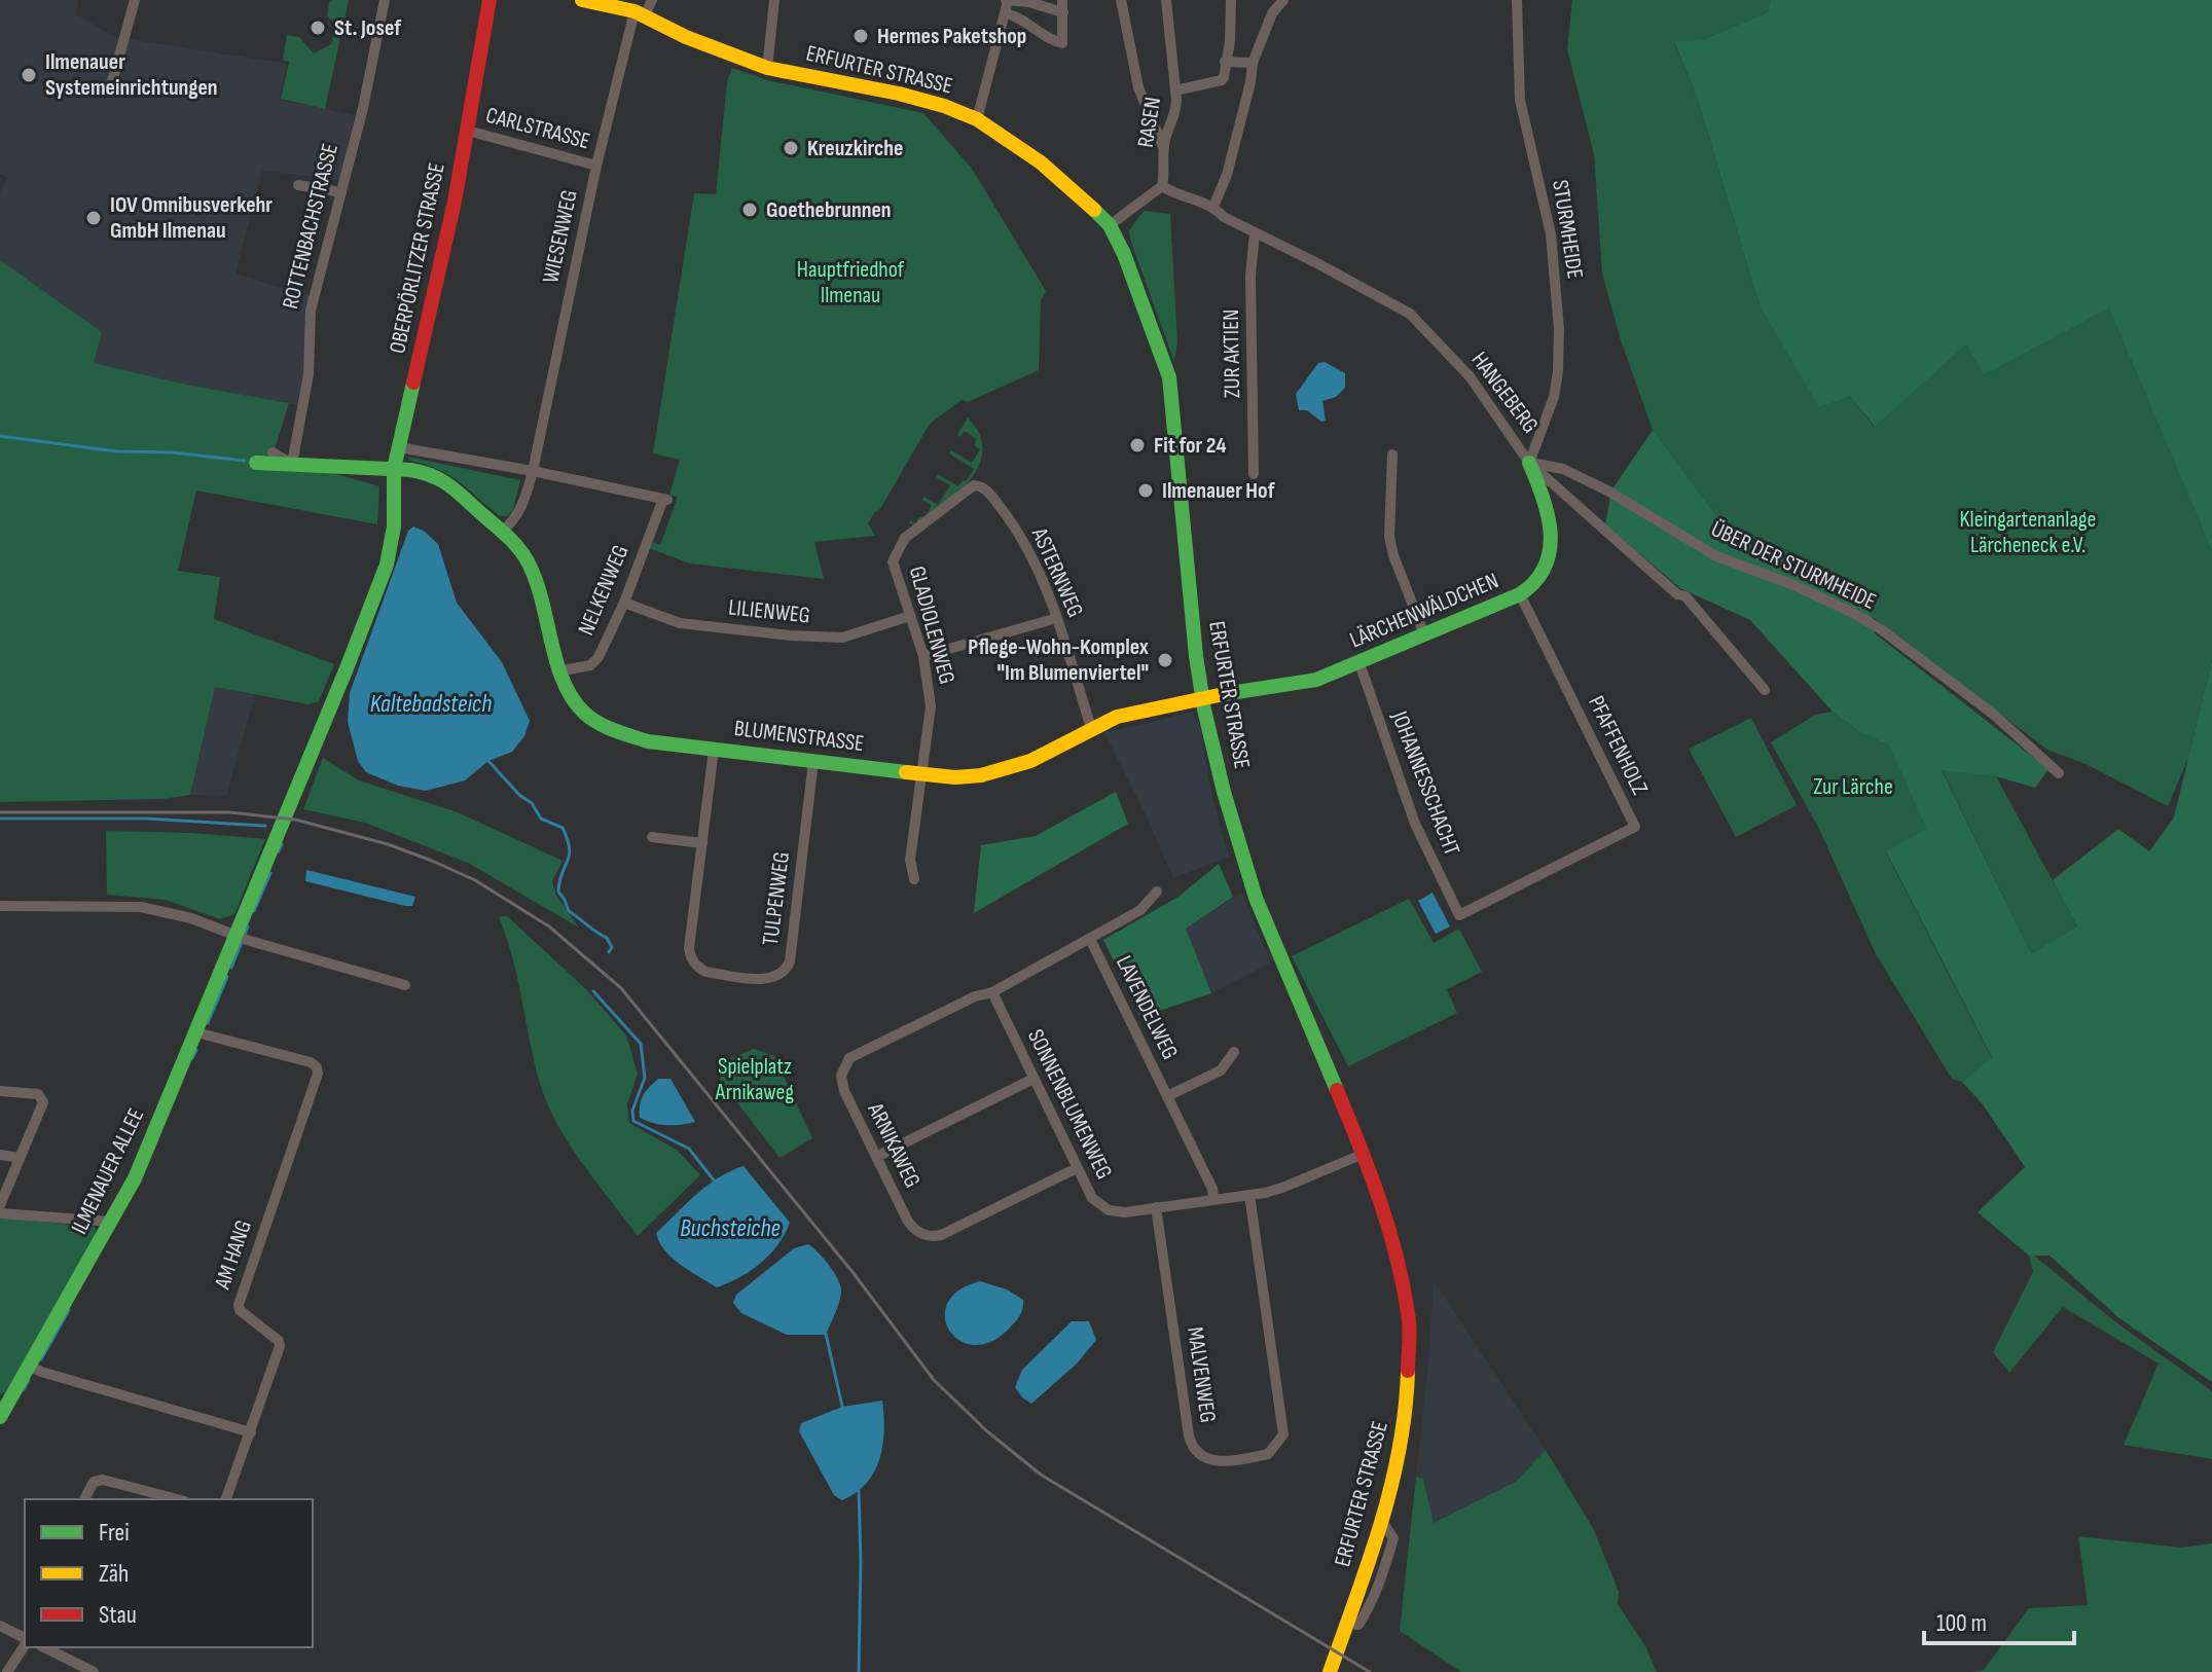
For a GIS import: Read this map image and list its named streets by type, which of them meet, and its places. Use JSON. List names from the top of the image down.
{
  "streets": {
    "street": [
      "ERFURTER STRASSE",
      "RASEN",
      "CARLSTRASSE",
      "ROTTENBACHSTRASSE",
      "STURMHEIDE",
      "WIESENWEG",
      "OBERPÖRLITZER STRASSE",
      "ZUR AKTIEN",
      "HANGEBERG",
      "ÜBER DER STURMHEIDE",
      "ASTERNWEG",
      "NELKENWEG",
      "LÄRCHENWÄLDCHEN",
      "LILIENWEG",
      "GLADIOLENWEG",
      "BLUMENSTRASSE",
      "PFAFFENHOLZ",
      "JOHANNESSCHACHT",
      "TULPENWEG",
      "LAVENDELWEG",
      "SONNENBLUMENWEG",
      "ARNIKAWEG",
      "ILMENAUER ALLEE",
      "AM HANG",
      "MALVENWEG"
    ]
  },
  "crossings": [
    ["ERFURTER STRASSE", "WIESENWEG"],
    ["ERFURTER STRASSE", "LÄRCHENWÄLDCHEN"],
    ["ERFURTER STRASSE", "BLUMENSTRASSE"],
    ["ERFURTER STRASSE", "SONNENBLUMENWEG"],
    ["RASEN", "HANGEBERG"],
    ["CARLSTRASSE", "WIESENWEG"],
    ["CARLSTRASSE", "OBERPÖRLITZER STRASSE"],
    ["STURMHEIDE", "HANGEBERG"],
    ["STURMHEIDE", "ÜBER DER STURMHEIDE"],
    ["STURMHEIDE", "LÄRCHENWÄLDCHEN"],
    ["WIESENWEG", "NELKENWEG"],
    ["OBERPÖRLITZER STRASSE", "BLUMENSTRASSE"],
    ["OBERPÖRLITZER STRASSE", "ILMENAUER ALLEE"],
    ["ZUR AKTIEN", "HANGEBERG"],
    ["HANGEBERG", "ÜBER DER STURMHEIDE"],
    ["HANGEBERG", "LÄRCHENWÄLDCHEN"],
    ["ÜBER DER STURMHEIDE", "LÄRCHENWÄLDCHEN"],
    ["ASTERNWEG", "GLADIOLENWEG"],
    ["ASTERNWEG", "BLUMENSTRASSE"],
    ["NELKENWEG", "LILIENWEG"],
    ["NELKENWEG", "BLUMENSTRASSE"],
    ["LÄRCHENWÄLDCHEN", "BLUMENSTRASSE"],
    ["LÄRCHENWÄLDCHEN", "PFAFFENHOLZ"],
    ["LÄRCHENWÄLDCHEN", "JOHANNESSCHACHT"],
    ["LILIENWEG", "GLADIOLENWEG"],
    ["GLADIOLENWEG", "BLUMENSTRASSE"],
    ["BLUMENSTRASSE", "TULPENWEG"],
    ["PFAFFENHOLZ", "JOHANNESSCHACHT"],
    ["LAVENDELWEG", "SONNENBLUMENWEG"],
    ["SONNENBLUMENWEG", "ARNIKAWEG"],
    ["SONNENBLUMENWEG", "MALVENWEG"],
    ["ILMENAUER ALLEE", "AM HANG"]
  ],
  "water": ["Kaltebadsteich", "Buchsteiche"],
  "parks": [
    "Hauptfriedhof Ilmenau",
    "Kleingartenanlage Lärcheneck e.V.",
    "Zur Lärche",
    "Spielplatz Arnikaweg"
  ],
  "places": [
    "St. Josef",
    "Hermes Paketshop",
    "Ilmenauer Systemeinrichtungen",
    "Kreuzkirche",
    "Goethebrunnen",
    "IOV Omnibusverkehr GmbH Ilmenau",
    "Fit for 24",
    "Ilmenauer Hof",
    "Pflege-Wohn-Komplex \"Im Blumenviertel\""
  ],
  "legend": ["Frei", "Zäh", "Stau"],
  "scale_bar": "100 m"
}
